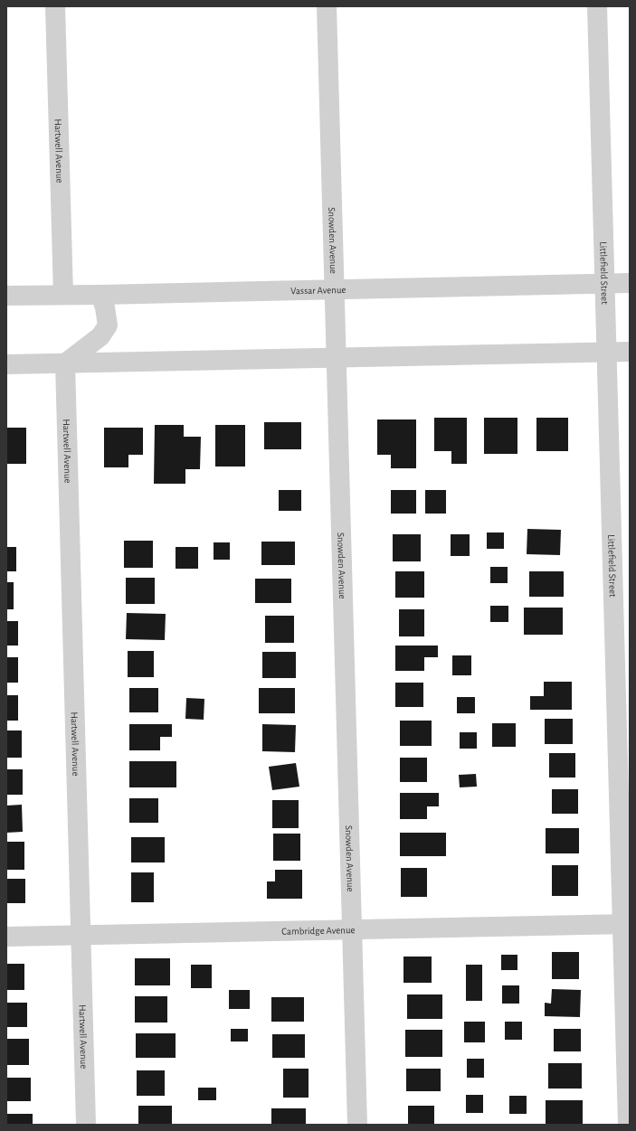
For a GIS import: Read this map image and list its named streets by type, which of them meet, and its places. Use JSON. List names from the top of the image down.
{
  "streets": {
    "street": [
      "Hartwell Avenue",
      "Snowden Avenue",
      "Littlefield Street",
      "Vassar Avenue",
      "Cambridge Avenue"
    ]
  },
  "crossings": [
    ["Hartwell Avenue", "Vassar Avenue"],
    ["Hartwell Avenue", "Cambridge Avenue"],
    ["Snowden Avenue", "Vassar Avenue"],
    ["Snowden Avenue", "Cambridge Avenue"],
    ["Littlefield Street", "Vassar Avenue"],
    ["Littlefield Street", "Cambridge Avenue"]
  ]
}
